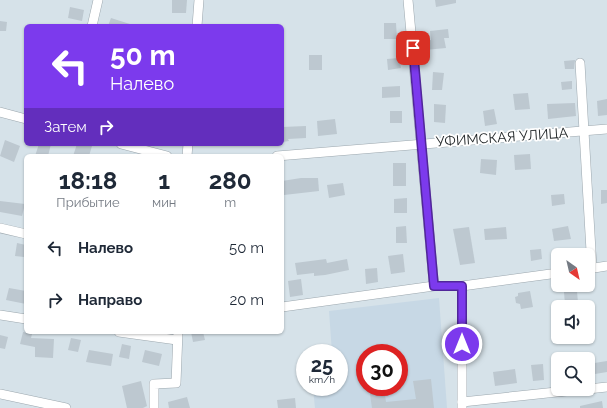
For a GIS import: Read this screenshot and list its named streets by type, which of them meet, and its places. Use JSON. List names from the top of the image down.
{
  "streets": {
    "street": ["УФИМСКАЯ УЛИЦА"]
  },
  "north": "bottom right",
  "page": {
    "turn": ["50 m", "Налево"],
    "then": "Затем",
    "eta": [
      "18:18",
      "Прибытие",
      "1",
      "мин",
      "280",
      "m"
    ],
    "list": [
      {
        "name": "Налево",
        "value": "50 m"
      },
      {
        "name": "Направо",
        "value": "20 m"
      }
    ],
    "speed": "25 km/h",
    "limit": "30"
  }
}
